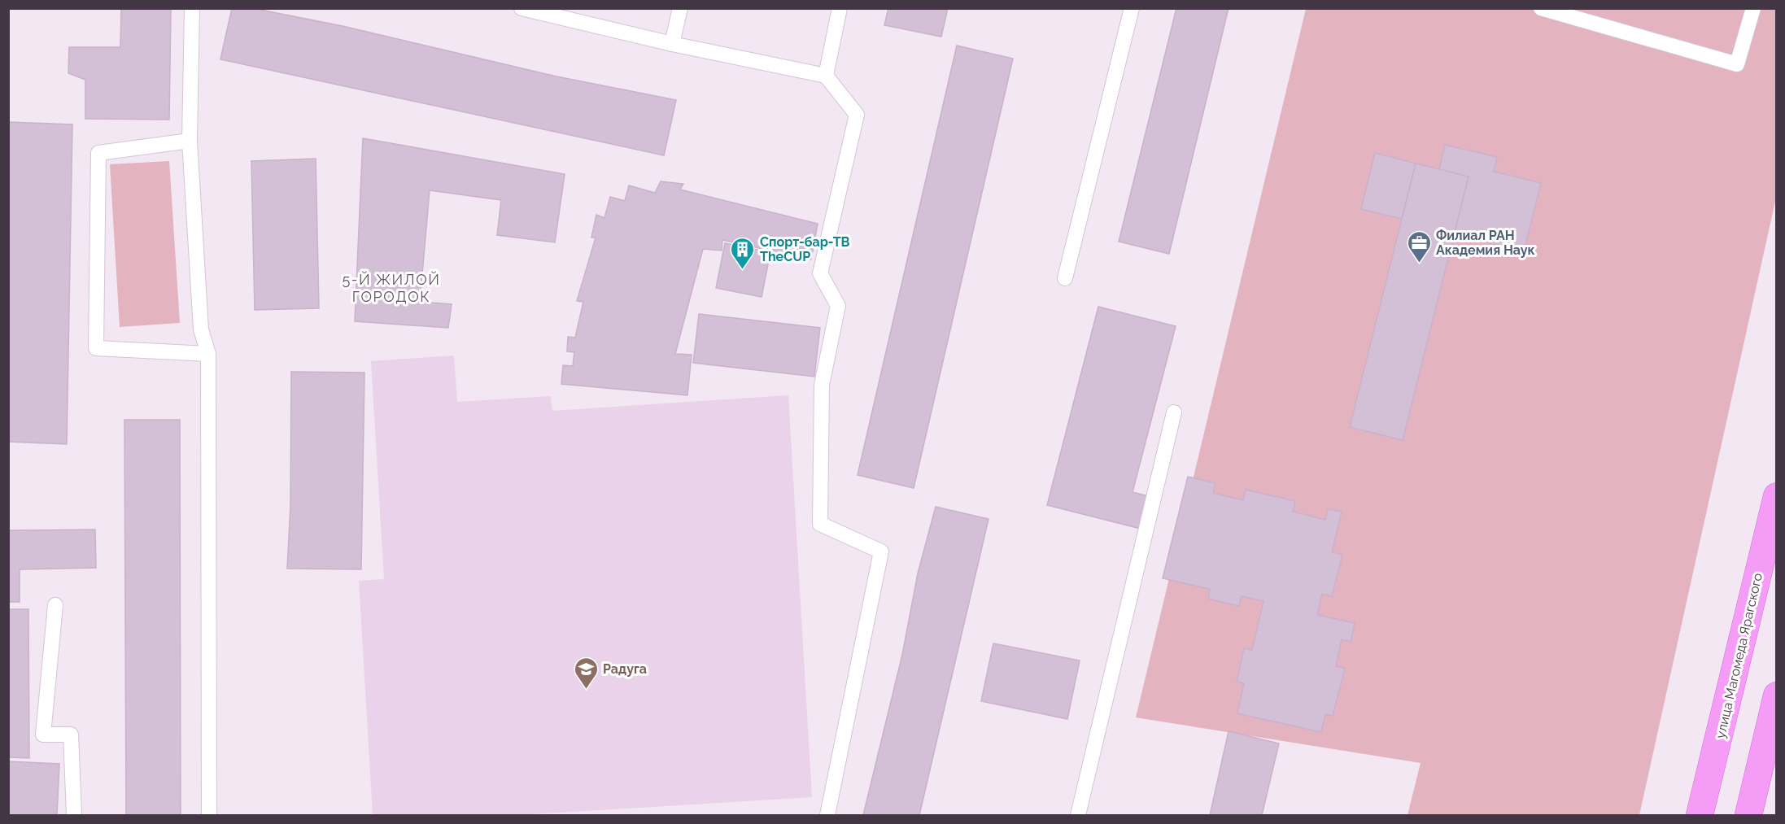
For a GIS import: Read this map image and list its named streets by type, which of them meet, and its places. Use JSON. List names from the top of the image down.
{
  "streets": {
    "main road": ["улица Магомеда Ярагского"]
  },
  "districts": ["5-Й ЖИЛОЙ ГОРОДОК"],
  "places": {
    "office": ["Филиал РАН Академия Наук"],
    "building": ["Спорт-бар-ТВ TheCUP"],
    "school or university": ["Радуга"]
  }
}
